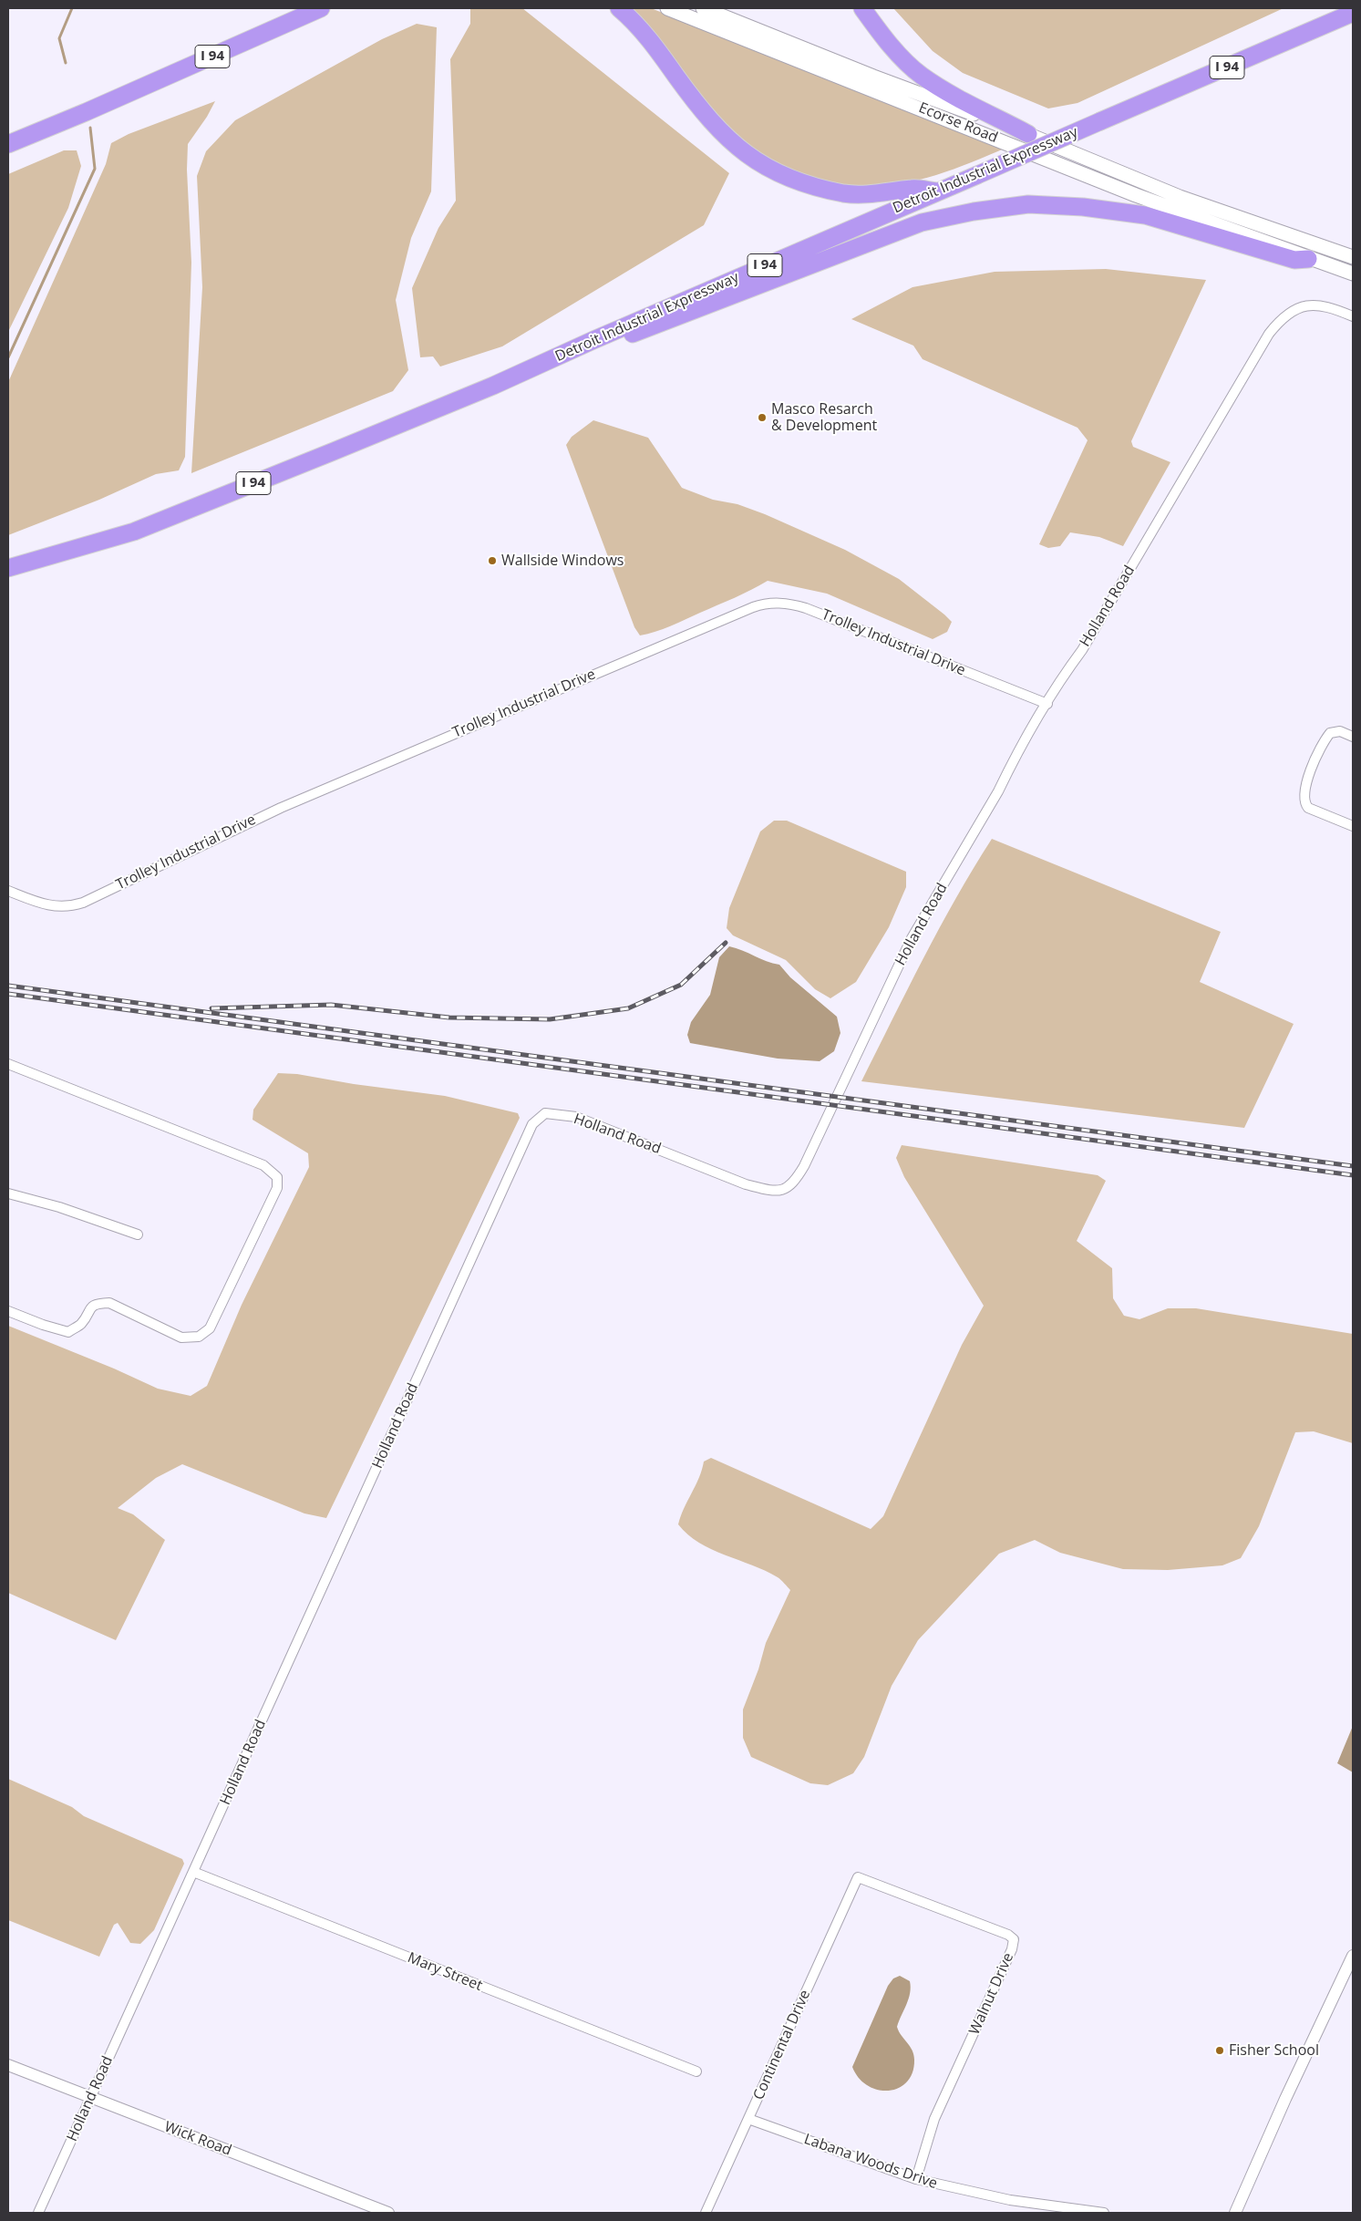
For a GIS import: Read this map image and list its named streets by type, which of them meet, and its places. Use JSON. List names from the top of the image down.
{
  "streets": {
    "highway": ["I 94", "Detroit Industrial Expressway"],
    "main road": ["Ecorse Road"],
    "street": [
      "Holland Road",
      "Trolley Industrial Drive",
      "Mary Street",
      "Walnut Drive",
      "Continental Drive",
      "Wick Road",
      "Labana Woods Drive"
    ]
  },
  "crossings": [
    ["Holland Road", "Trolley Industrial Drive"],
    ["Holland Road", "Mary Street"],
    ["Holland Road", "Wick Road"],
    ["Walnut Drive", "Continental Drive"],
    ["Walnut Drive", "Labana Woods Drive"],
    ["Continental Drive", "Labana Woods Drive"]
  ],
  "places": ["Masco Resarch & Development", "Wallside Windows", "Fisher School"]
}
